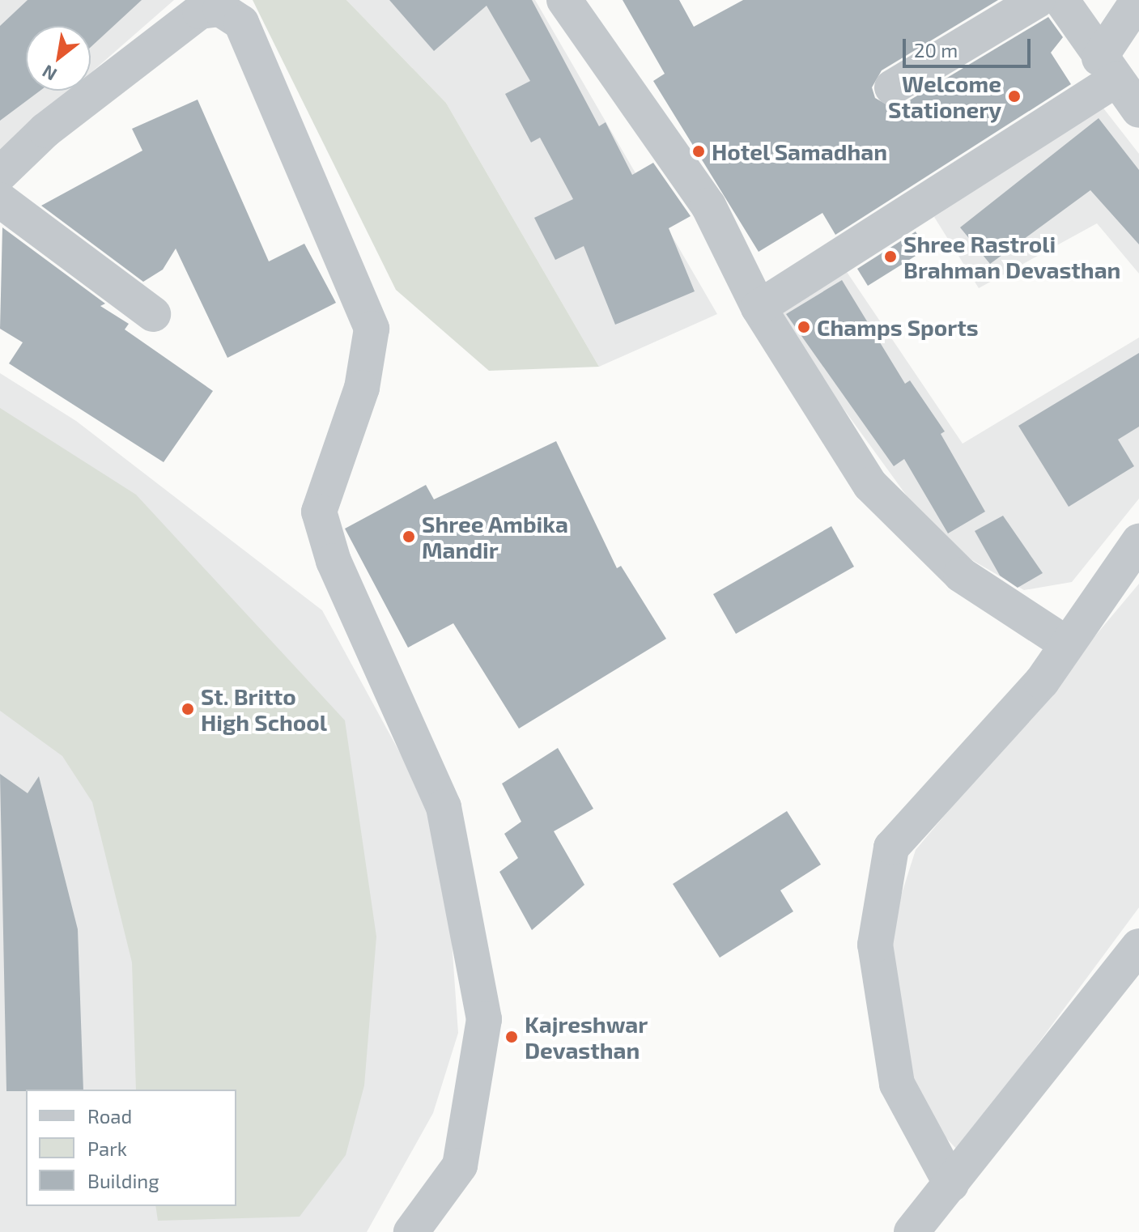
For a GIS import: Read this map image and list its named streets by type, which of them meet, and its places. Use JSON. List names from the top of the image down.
{
  "places": [
    "Welcome Stationery",
    "Hotel Samadhan",
    "Shree Rastroli Brahman Devasthan",
    "Champs Sports",
    "Shree Ambika Mandir",
    "St. Britto High School",
    "Kajreshwar Devasthan"
  ],
  "legend": ["Road", "Park", "Building"],
  "scale_bar": "20 m",
  "north": "bottom left"
}
